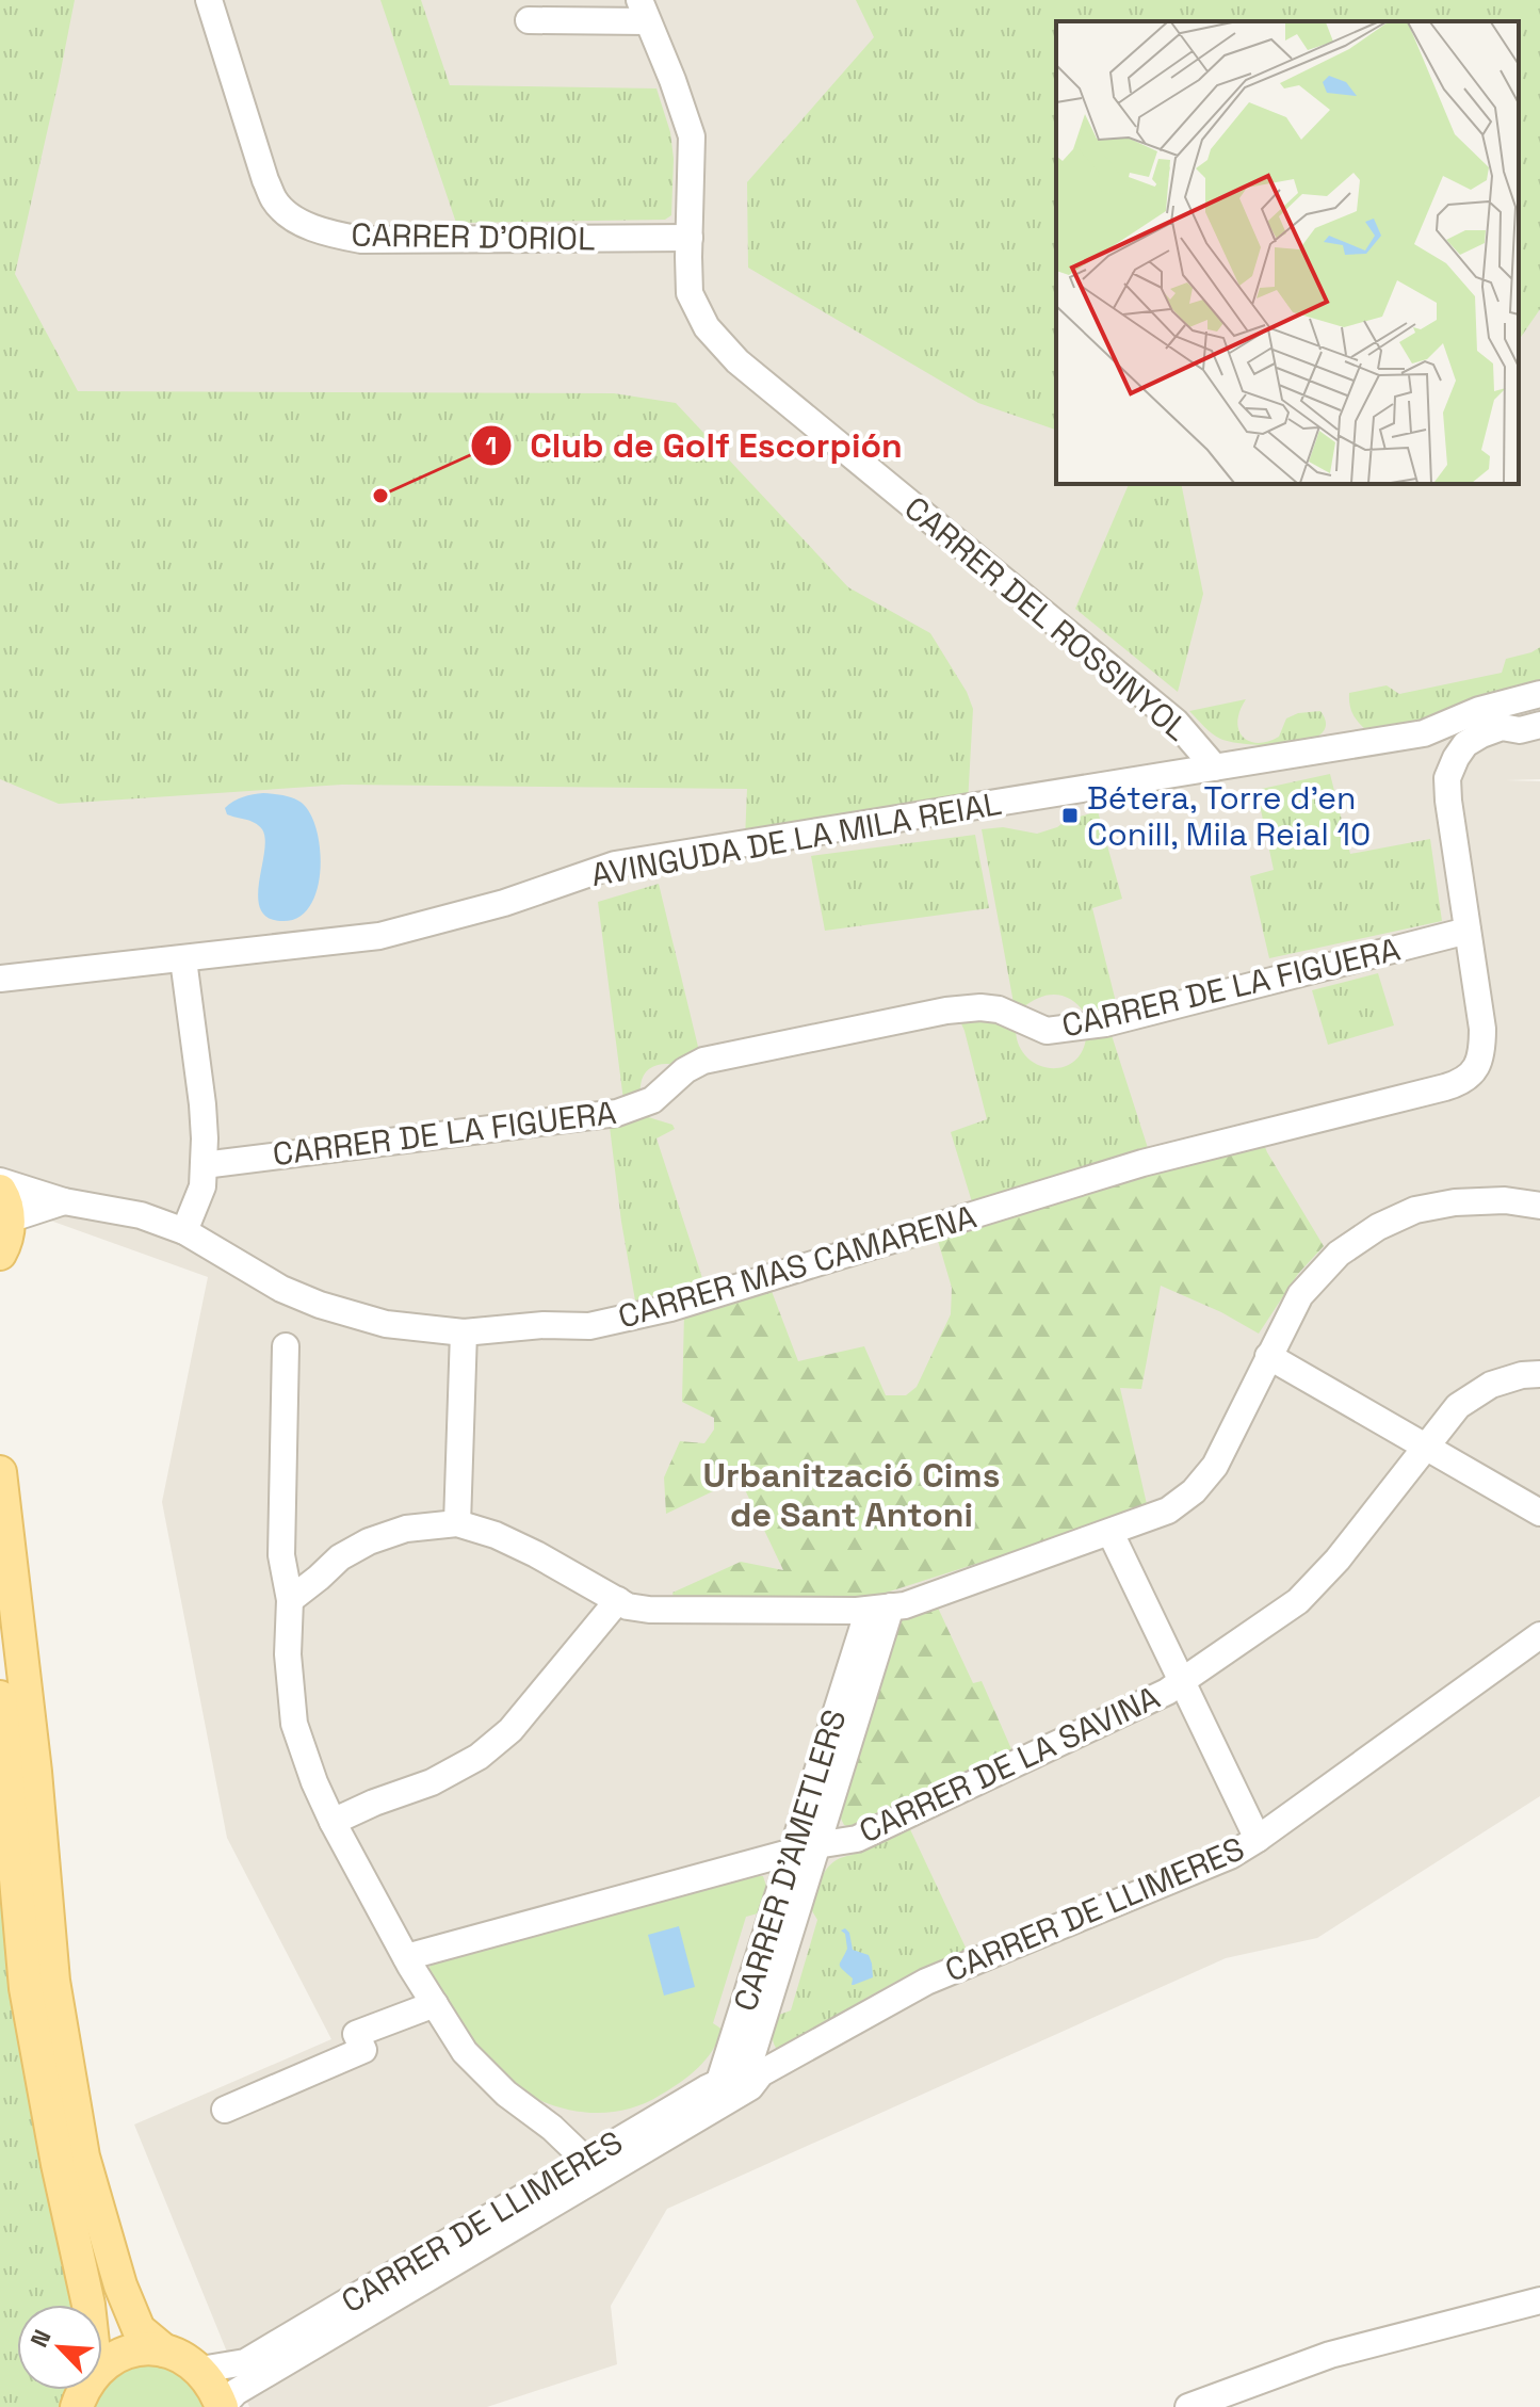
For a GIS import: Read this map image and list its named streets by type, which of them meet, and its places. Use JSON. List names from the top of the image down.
{
  "streets": {
    "street": [
      "CARRER D'ORIOL",
      "CARRER DEL ROSSINYOL",
      "AVINGUDA DE LA MILA REIAL",
      "CARRER DE LA FIGUERA",
      "CARRER MAS CAMARENA",
      "CARRER DE LA SAVINA",
      "CARRER D'AMETLERS",
      "CARRER DE LLIMERES"
    ]
  },
  "crossings": [
    ["CARRER D'ORIOL", "CARRER DEL ROSSINYOL"],
    ["CARRER DEL ROSSINYOL", "AVINGUDA DE LA MILA REIAL"],
    ["CARRER DE LA FIGUERA", "CARRER MAS CAMARENA"],
    ["CARRER DE LA SAVINA", "CARRER D'AMETLERS"],
    ["CARRER D'AMETLERS", "CARRER DE LLIMERES"]
  ],
  "districts": ["Urbanització Cims de Sant Antoni"],
  "places": {
    "other": ["Club de Golf Escorpión"],
    "transit": ["Bétera, Torre d'en Conill, Mila Reial 10"]
  },
  "north": "top left"
}
